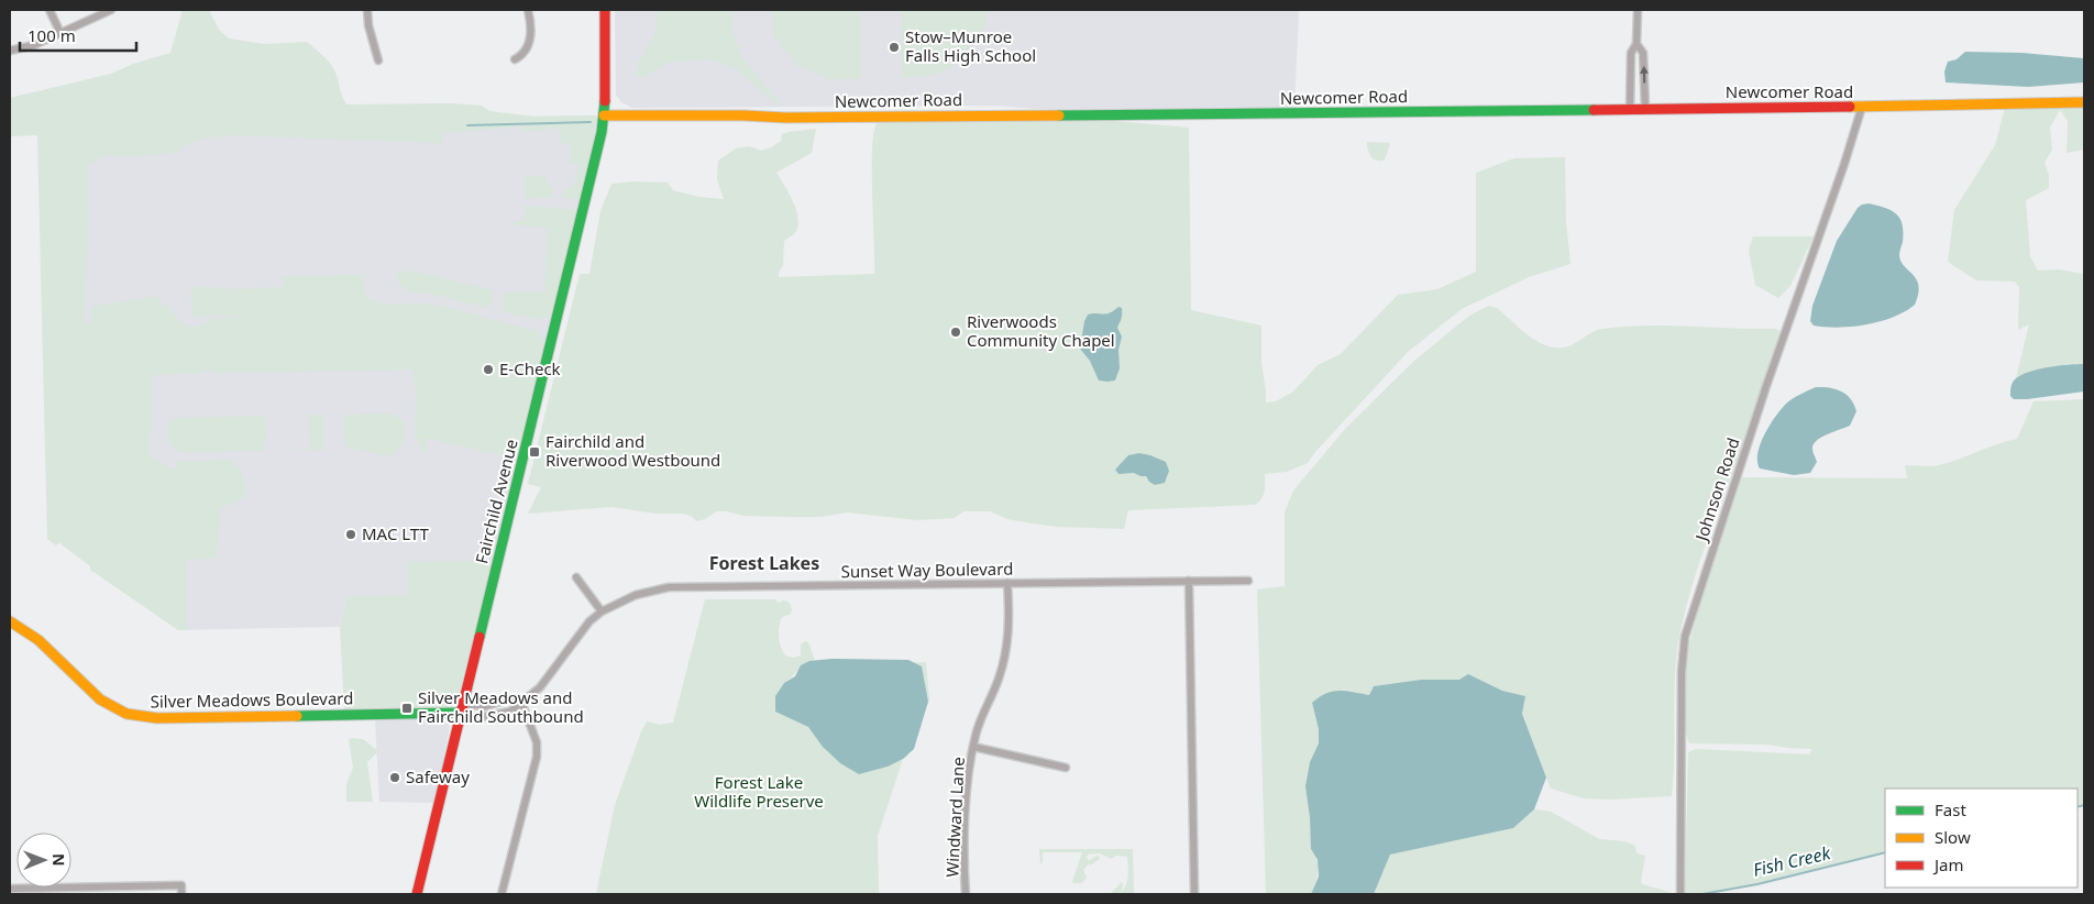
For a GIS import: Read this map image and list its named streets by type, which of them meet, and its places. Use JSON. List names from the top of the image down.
{
  "streets": {
    "street": [
      "Newcomer Road",
      "Johnson Road",
      "Fairchild Avenue",
      "Sunset Way Boulevard",
      "Silver Meadows Boulevard",
      "Windward Lane"
    ]
  },
  "crossings": [
    ["Newcomer Road", "Johnson Road"],
    ["Newcomer Road", "Fairchild Avenue"],
    ["Fairchild Avenue", "Sunset Way Boulevard"],
    ["Fairchild Avenue", "Silver Meadows Boulevard"],
    ["Sunset Way Boulevard", "Silver Meadows Boulevard"],
    ["Sunset Way Boulevard", "Windward Lane"]
  ],
  "districts": ["Forest Lakes"],
  "water": ["Fish Creek"],
  "parks": ["Forest Lake Wildlife Preserve"],
  "places": {
    "other": [
      "Stow–Munroe Falls High School",
      "Riverwoods Community Chapel",
      "E-Check",
      "MAC LTT",
      "Safeway"
    ],
    "transit": ["Fairchild and Riverwood Westbound", "Silver Meadows and Fairchild Southbound"]
  },
  "legend": ["Fast", "Slow", "Jam"],
  "scale_bar": "100 m",
  "north": "right"
}
